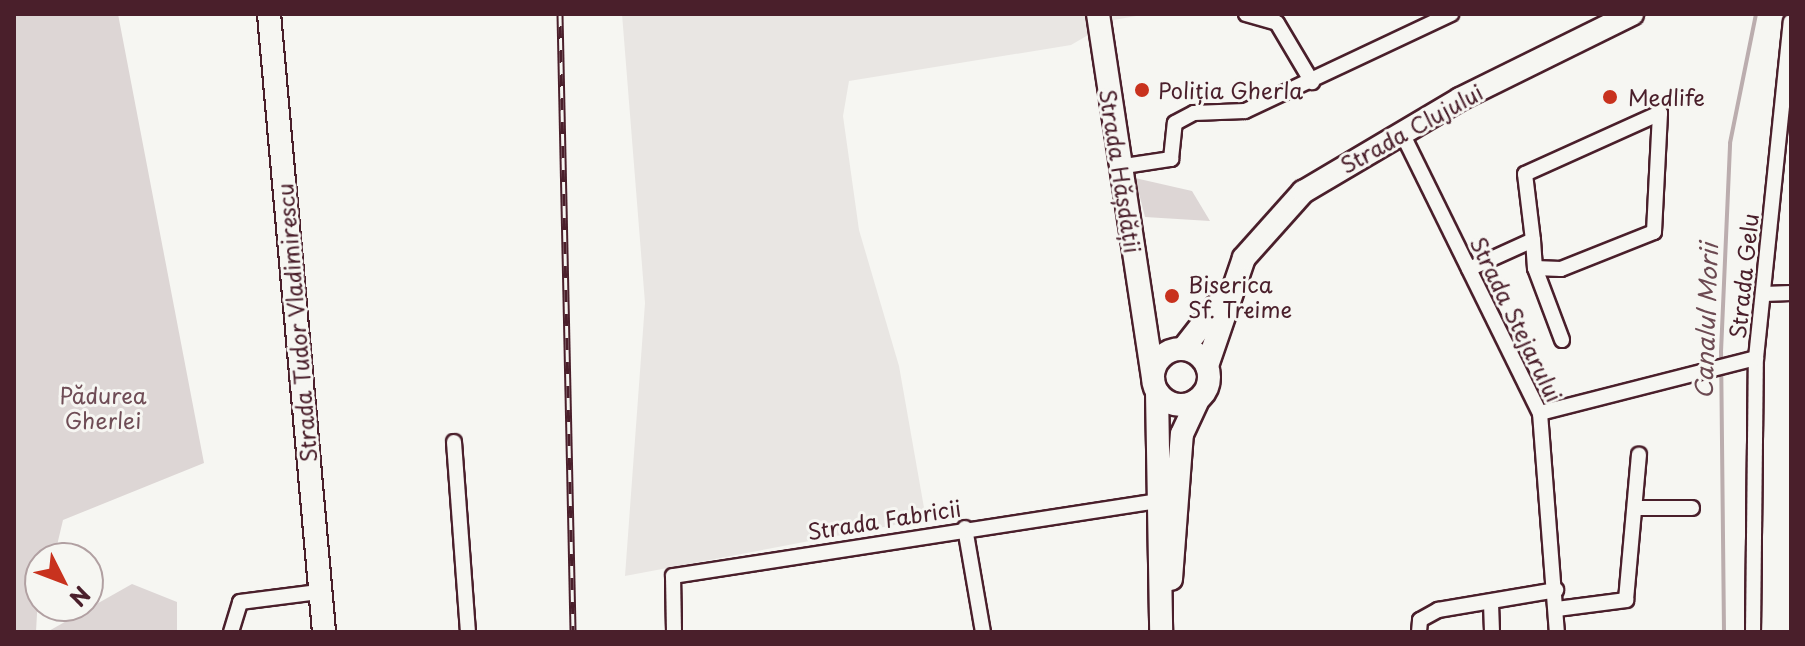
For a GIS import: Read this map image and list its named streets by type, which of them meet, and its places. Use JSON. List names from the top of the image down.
{
  "streets": {
    "main road": ["Strada Clujului", "Strada Hășdății", "Strada Tudor Vladimirescu"],
    "street": ["Strada Gelu", "Strada Stejarului", "Strada Fabricii"]
  },
  "crossings": [
    ["Strada Clujului", "Strada Hășdății"],
    ["Strada Clujului", "Strada Stejarului"]
  ],
  "water": ["Canalul Morii"],
  "parks": ["Pădurea Gherlei"],
  "places": ["Poliția Gherla", "Medlife", "Biserica Sf. Treime"],
  "north": "bottom right"
}
